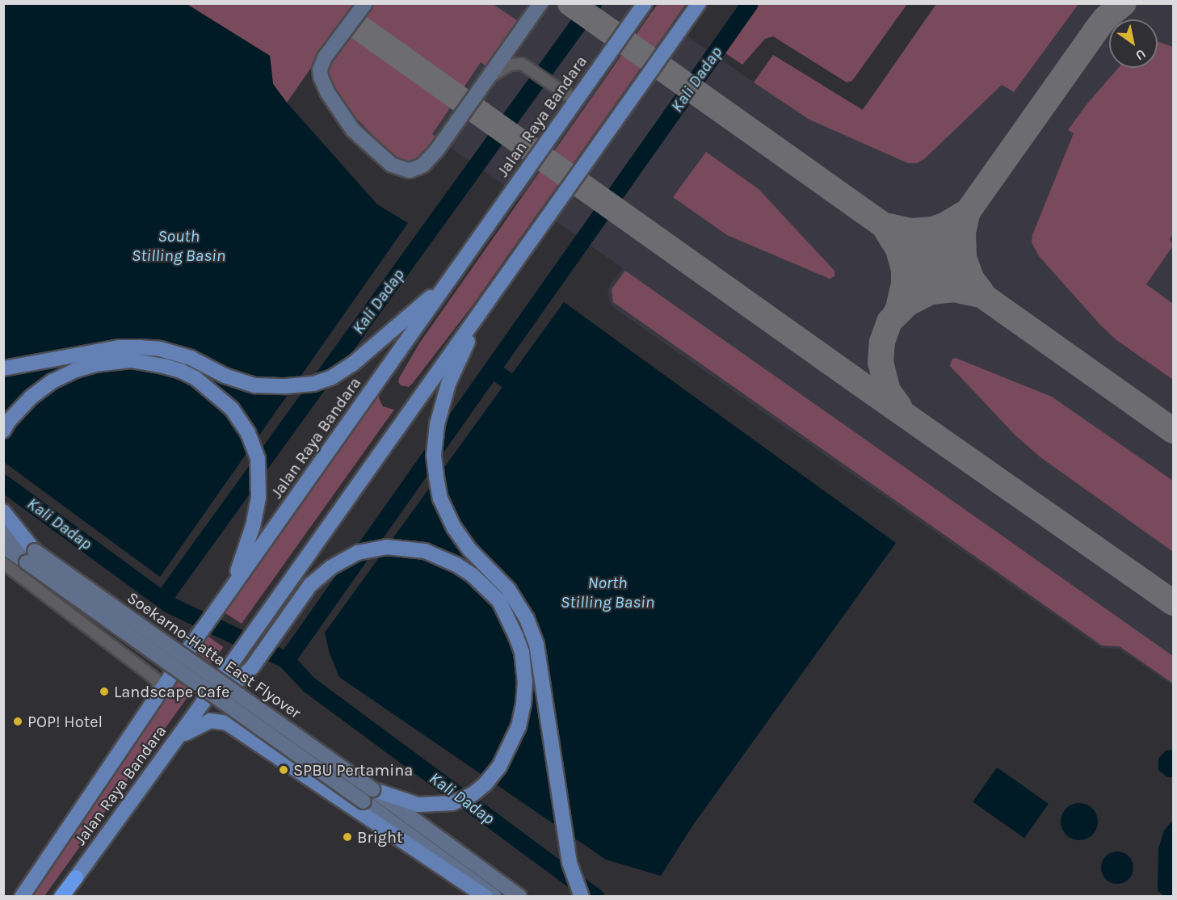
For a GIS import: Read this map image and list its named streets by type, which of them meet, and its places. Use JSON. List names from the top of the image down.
{
  "streets": {
    "main road": ["Jalan Raya Bandara", "Soekarno-Hatta East Flyover"]
  },
  "water": ["Kali Dadap", "South Stilling Basin", "North Stilling Basin"],
  "places": [
    "Landscape Cafe",
    "POP! Hotel",
    "SPBU Pertamina",
    "Bright"
  ],
  "north": "bottom right"
}
